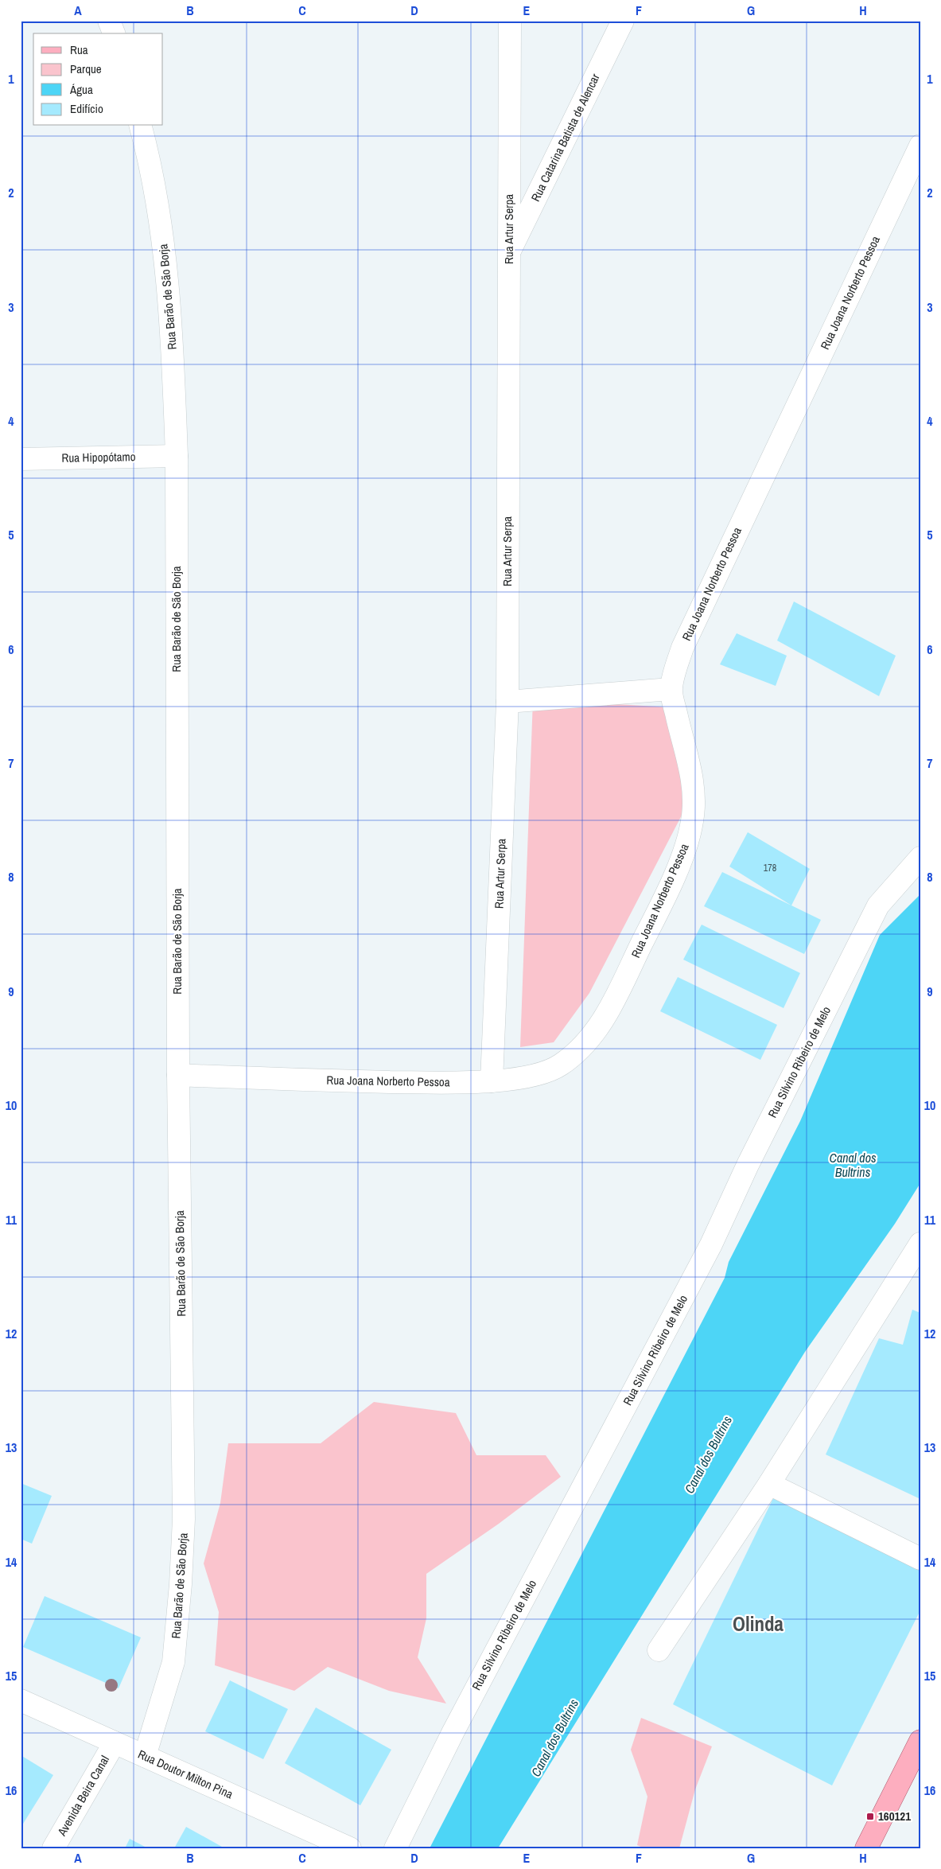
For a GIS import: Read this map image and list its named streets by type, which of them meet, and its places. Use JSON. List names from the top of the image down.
{
  "streets": {
    "street": [
      "Rua Catarina Batista de Alencar",
      "Rua Artur Serpa",
      "Rua Joana Norberto Pessoa",
      "Rua Barão de São Borja",
      "Rua Hipopótamo",
      "Rua Silvino Ribeiro de Melo",
      "Rua Doutor Milton Pina",
      "Avenida Beira Canal"
    ]
  },
  "crossings": [
    ["Rua Catarina Batista de Alencar", "Rua Artur Serpa"],
    ["Rua Artur Serpa", "Rua Joana Norberto Pessoa"],
    ["Rua Joana Norberto Pessoa", "Rua Barão de São Borja"],
    ["Rua Barão de São Borja", "Rua Hipopótamo"],
    ["Rua Barão de São Borja", "Rua Doutor Milton Pina"],
    ["Rua Doutor Milton Pina", "Avenida Beira Canal"]
  ],
  "districts": ["Olinda"],
  "water": ["Canal dos Bultrins"],
  "places": {
    "transit": ["160121"]
  },
  "house_numbers": ["178"],
  "legend": [
    "Rua",
    "Parque",
    "Água",
    "Edifício"
  ],
  "grid": {
    "columns": [
      "A",
      "B",
      "C",
      "D",
      "E",
      "F",
      "G",
      "H"
    ],
    "rows": [
      "1",
      "2",
      "3",
      "4",
      "5",
      "6",
      "7",
      "8",
      "9",
      "10",
      "11",
      "12",
      "13",
      "14",
      "15",
      "16"
    ]
  }
}
